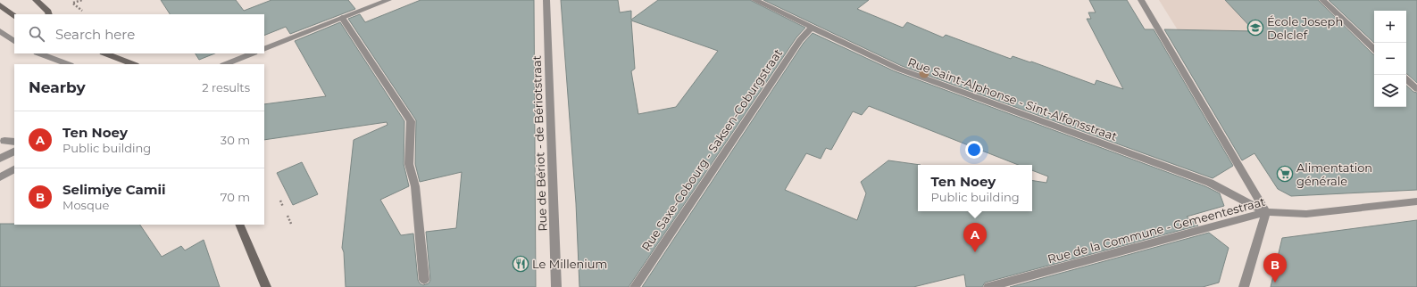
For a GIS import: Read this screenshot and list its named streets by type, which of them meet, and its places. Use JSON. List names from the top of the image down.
{
  "streets": {
    "street": [
      "Rue Saint-Alphonse - Sint-Alfonsstraat",
      "Rue de Bériot - de Bériotstraat",
      "Rue Saxe-Cobourg - Saksen-Coburgstraat",
      "Rue de la Commune - Gemeentestraat"
    ]
  },
  "crossings": [
    ["Rue Saint-Alphonse - Sint-Alfonsstraat", "Rue Saxe-Cobourg - Saksen-Coburgstraat"],
    ["Rue Saint-Alphonse - Sint-Alfonsstraat", "Rue de la Commune - Gemeentestraat"]
  ],
  "places": {
    "school or university": ["École Joseph Delclef"],
    "supermarket": ["Alimentation générale"],
    "restaurant": ["Le Millenium"]
  },
  "page": {
    "map_buttons": ["+", "−"],
    "search": "Search here",
    "heading": ["Nearby", "2 results"],
    "list": [
      {
        "mark": "A",
        "name": "Ten Noey",
        "note": "Public building",
        "value": "30 m"
      },
      {
        "mark": "B",
        "name": "Selimiye Camii",
        "note": "Mosque",
        "value": "70 m"
      }
    ],
    "popup": ["Ten Noey", "Public building"],
    "pins": ["A", "B"]
  }
}
